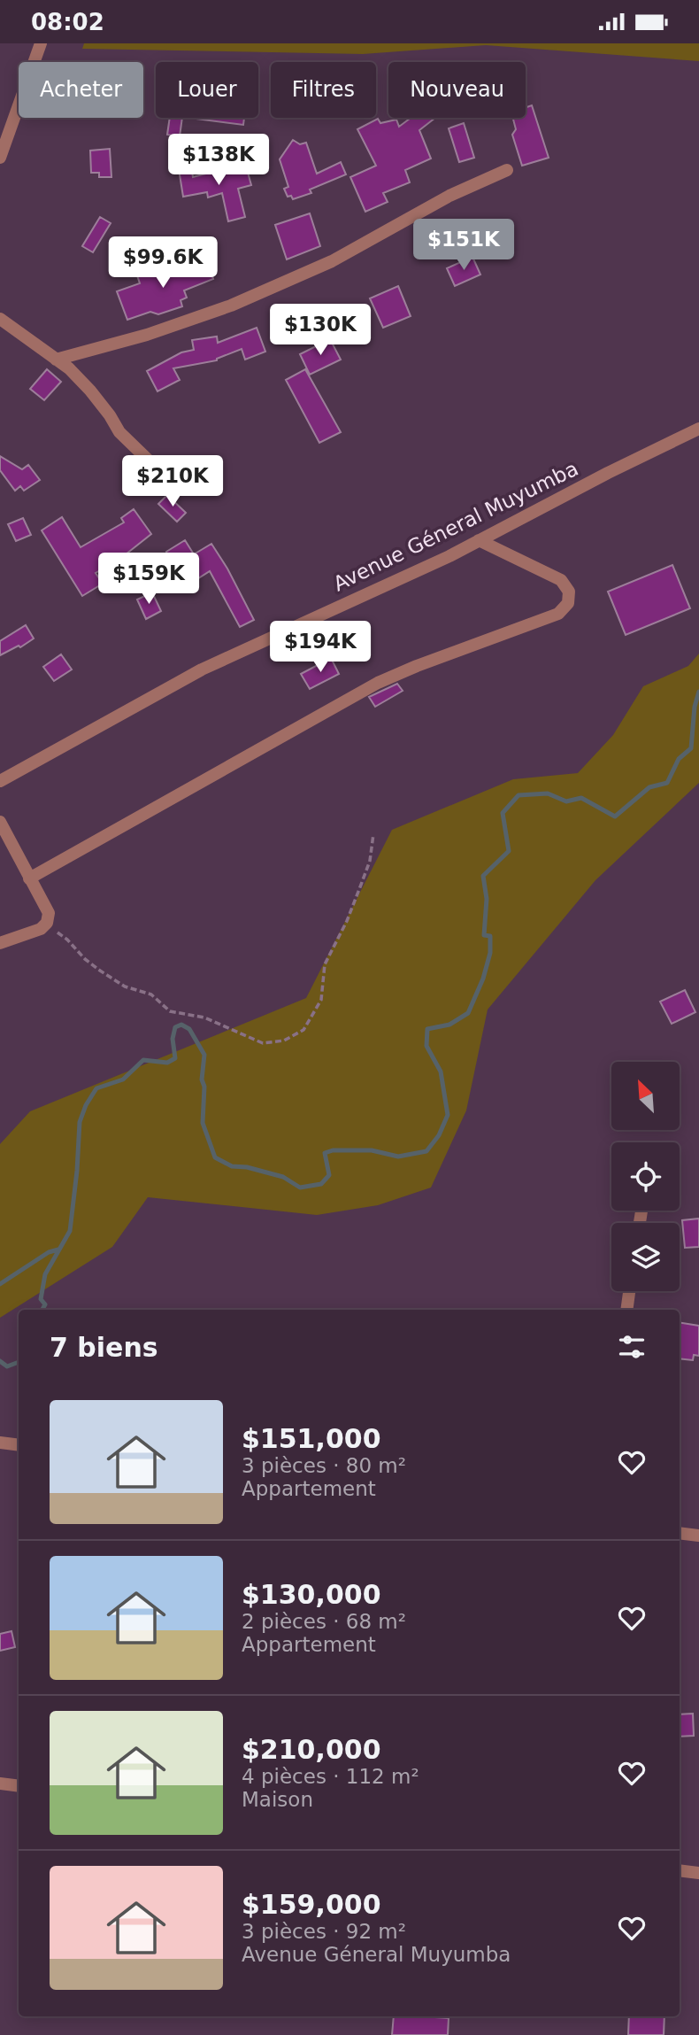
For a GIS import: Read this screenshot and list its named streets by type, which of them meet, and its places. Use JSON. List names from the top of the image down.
{
  "streets": {
    "street": ["Avenue Géneral Muyumba"]
  },
  "north": "top left",
  "page": {
    "status": "08:02",
    "chip": [
      "Acheter",
      "Louer",
      "Filtres",
      "Nouveau"
    ],
    "price": [
      "$138K",
      "$151K",
      "$99.6K",
      "$130K",
      "$210K",
      "$159K",
      "$194K"
    ],
    "heading": "7 biens",
    "list": [
      {
        "name": "$151,000",
        "note": "3 pièces · 80 m² · Appartement"
      },
      {
        "name": "$130,000",
        "note": "2 pièces · 68 m² · Appartement"
      },
      {
        "name": "$210,000",
        "note": "4 pièces · 112 m² · Maison"
      },
      {
        "name": "$159,000",
        "note": "3 pièces · 92 m² · Avenue Géneral Muyumba"
      }
    ]
  }
}
